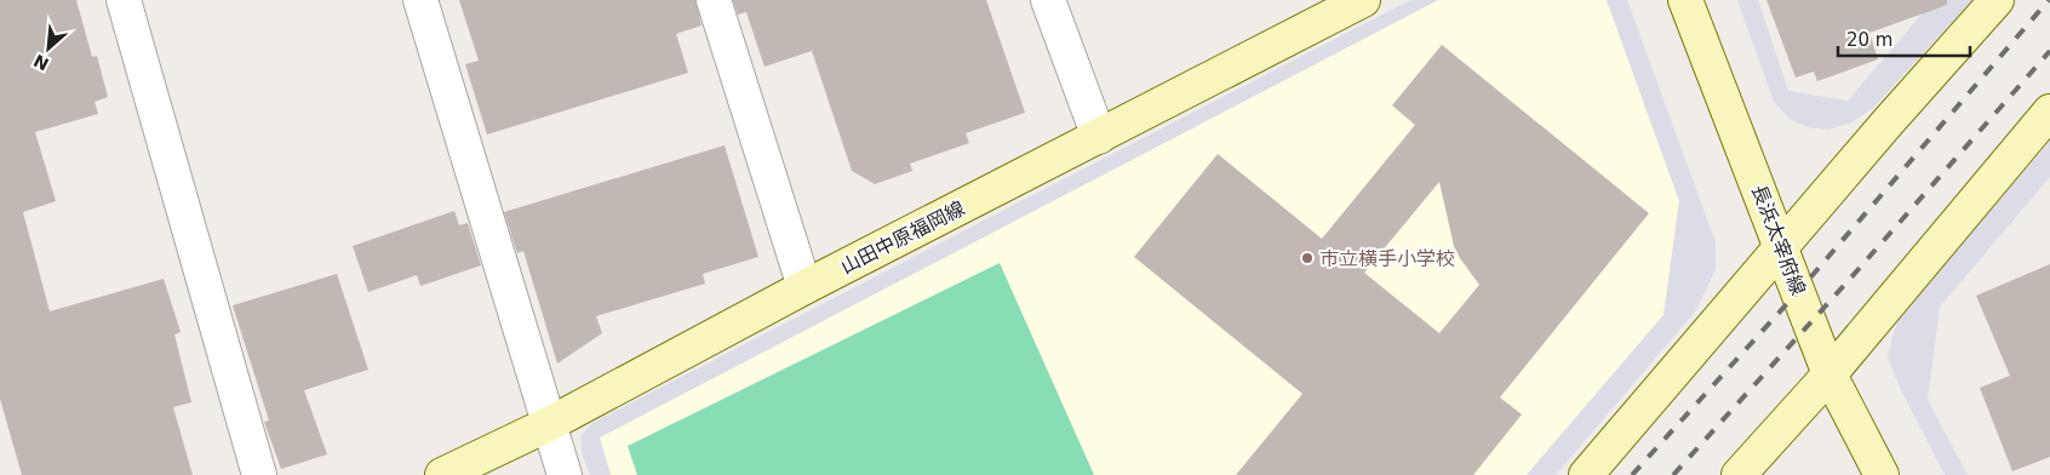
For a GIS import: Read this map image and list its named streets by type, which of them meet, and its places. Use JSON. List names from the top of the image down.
{
  "streets": {
    "street": ["山田中原福岡線", "長浜太宰府線"]
  },
  "places": ["市立横手小学校"],
  "scale_bar": "20 m",
  "north": "bottom left"
}
